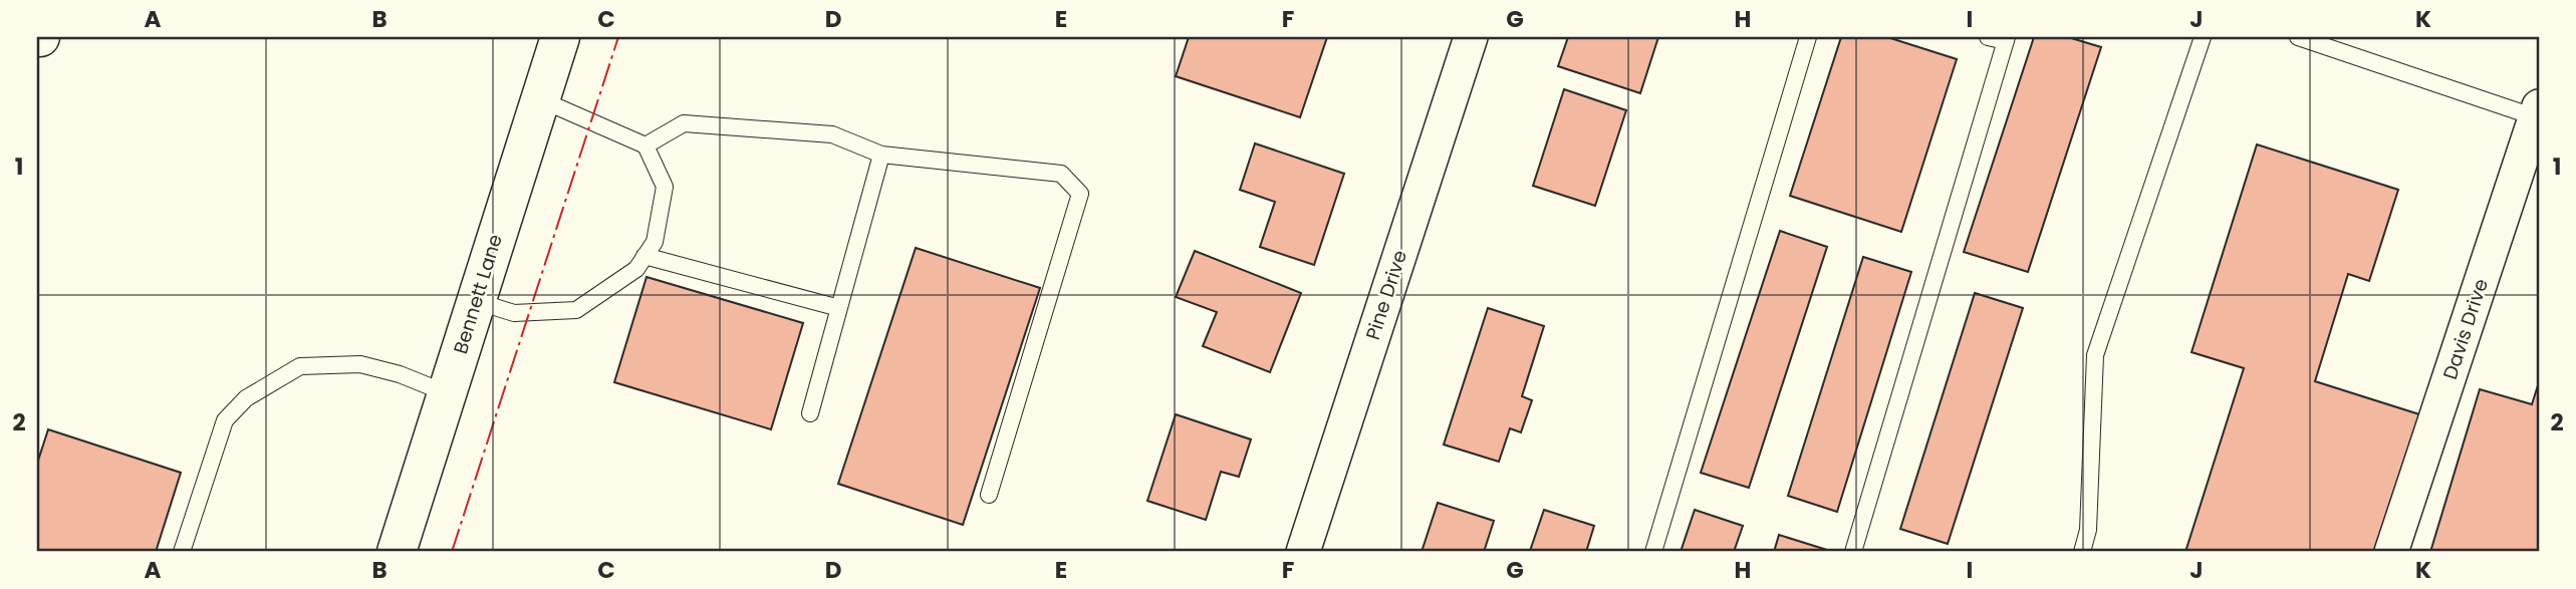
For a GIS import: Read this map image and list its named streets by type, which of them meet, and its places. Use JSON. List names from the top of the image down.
{
  "streets": {
    "street": ["Bennett Lane", "Pine Drive", "Davis Drive"]
  },
  "grid": {
    "columns": [
      "A",
      "B",
      "C",
      "D",
      "E",
      "F",
      "G",
      "H",
      "I",
      "J",
      "K"
    ],
    "rows": ["1", "2"]
  }
}
